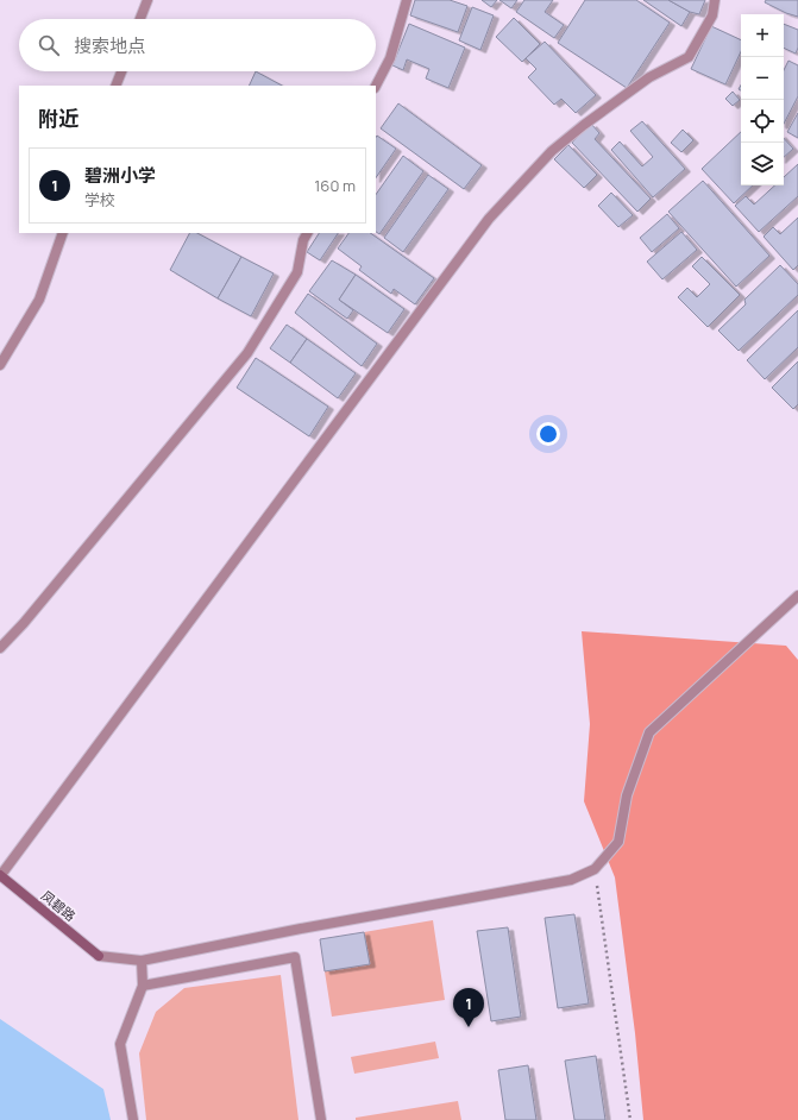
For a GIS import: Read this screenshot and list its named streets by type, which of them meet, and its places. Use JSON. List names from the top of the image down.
{
  "streets": {
    "main road": ["凤碧路"]
  },
  "page": {
    "map_buttons": ["+", "−"],
    "search": "搜索地点",
    "heading": "附近",
    "list": [
      {
        "mark": "1",
        "name": "碧洲小学",
        "note": "学校",
        "value": "160 m"
      }
    ],
    "pins": "1"
  }
}
